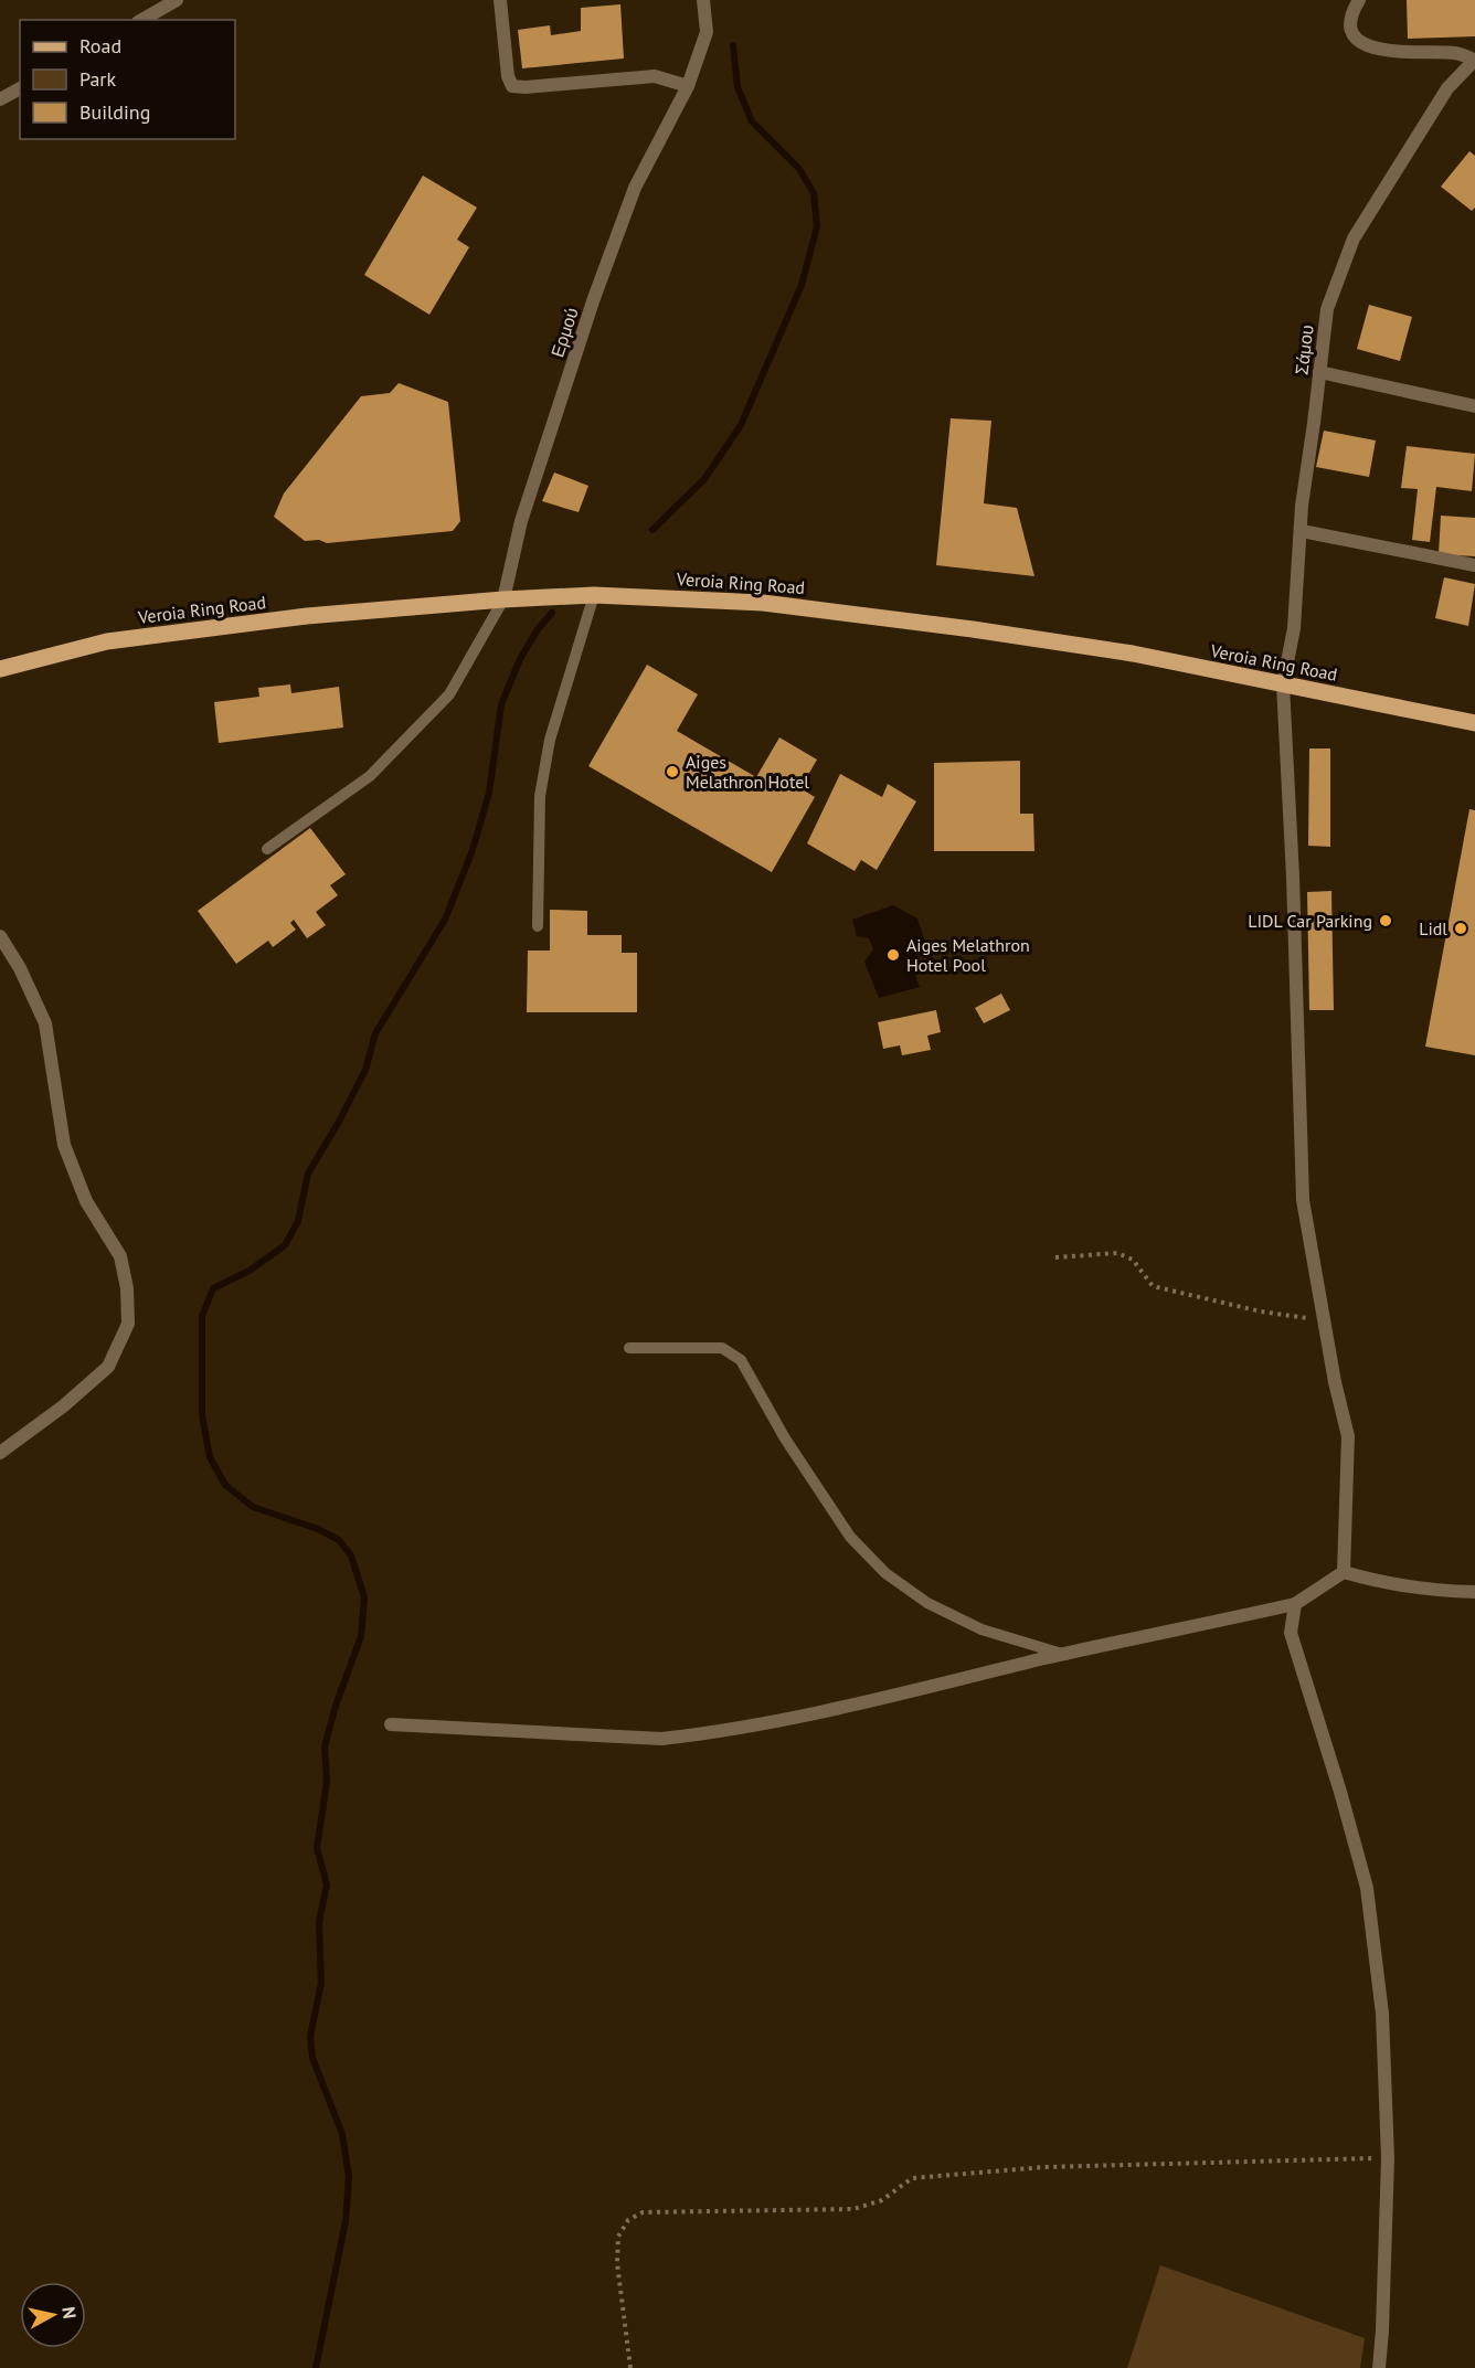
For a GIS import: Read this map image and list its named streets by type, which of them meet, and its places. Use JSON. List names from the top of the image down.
{
  "streets": {
    "main road": ["Verοia Ring Road"],
    "street": ["Ερμού", "Σάμου"]
  },
  "crossings": [
    ["Ερμού", "Verοia Ring Road"],
    ["Σάμου", "Verοia Ring Road"]
  ],
  "places": [
    "Aiges Melathron Hotel",
    "LIDL Car Parking",
    "Lidl",
    "Aiges Melathron Hotel Pool"
  ],
  "legend": ["Road", "Park", "Building"],
  "north": "right"
}
